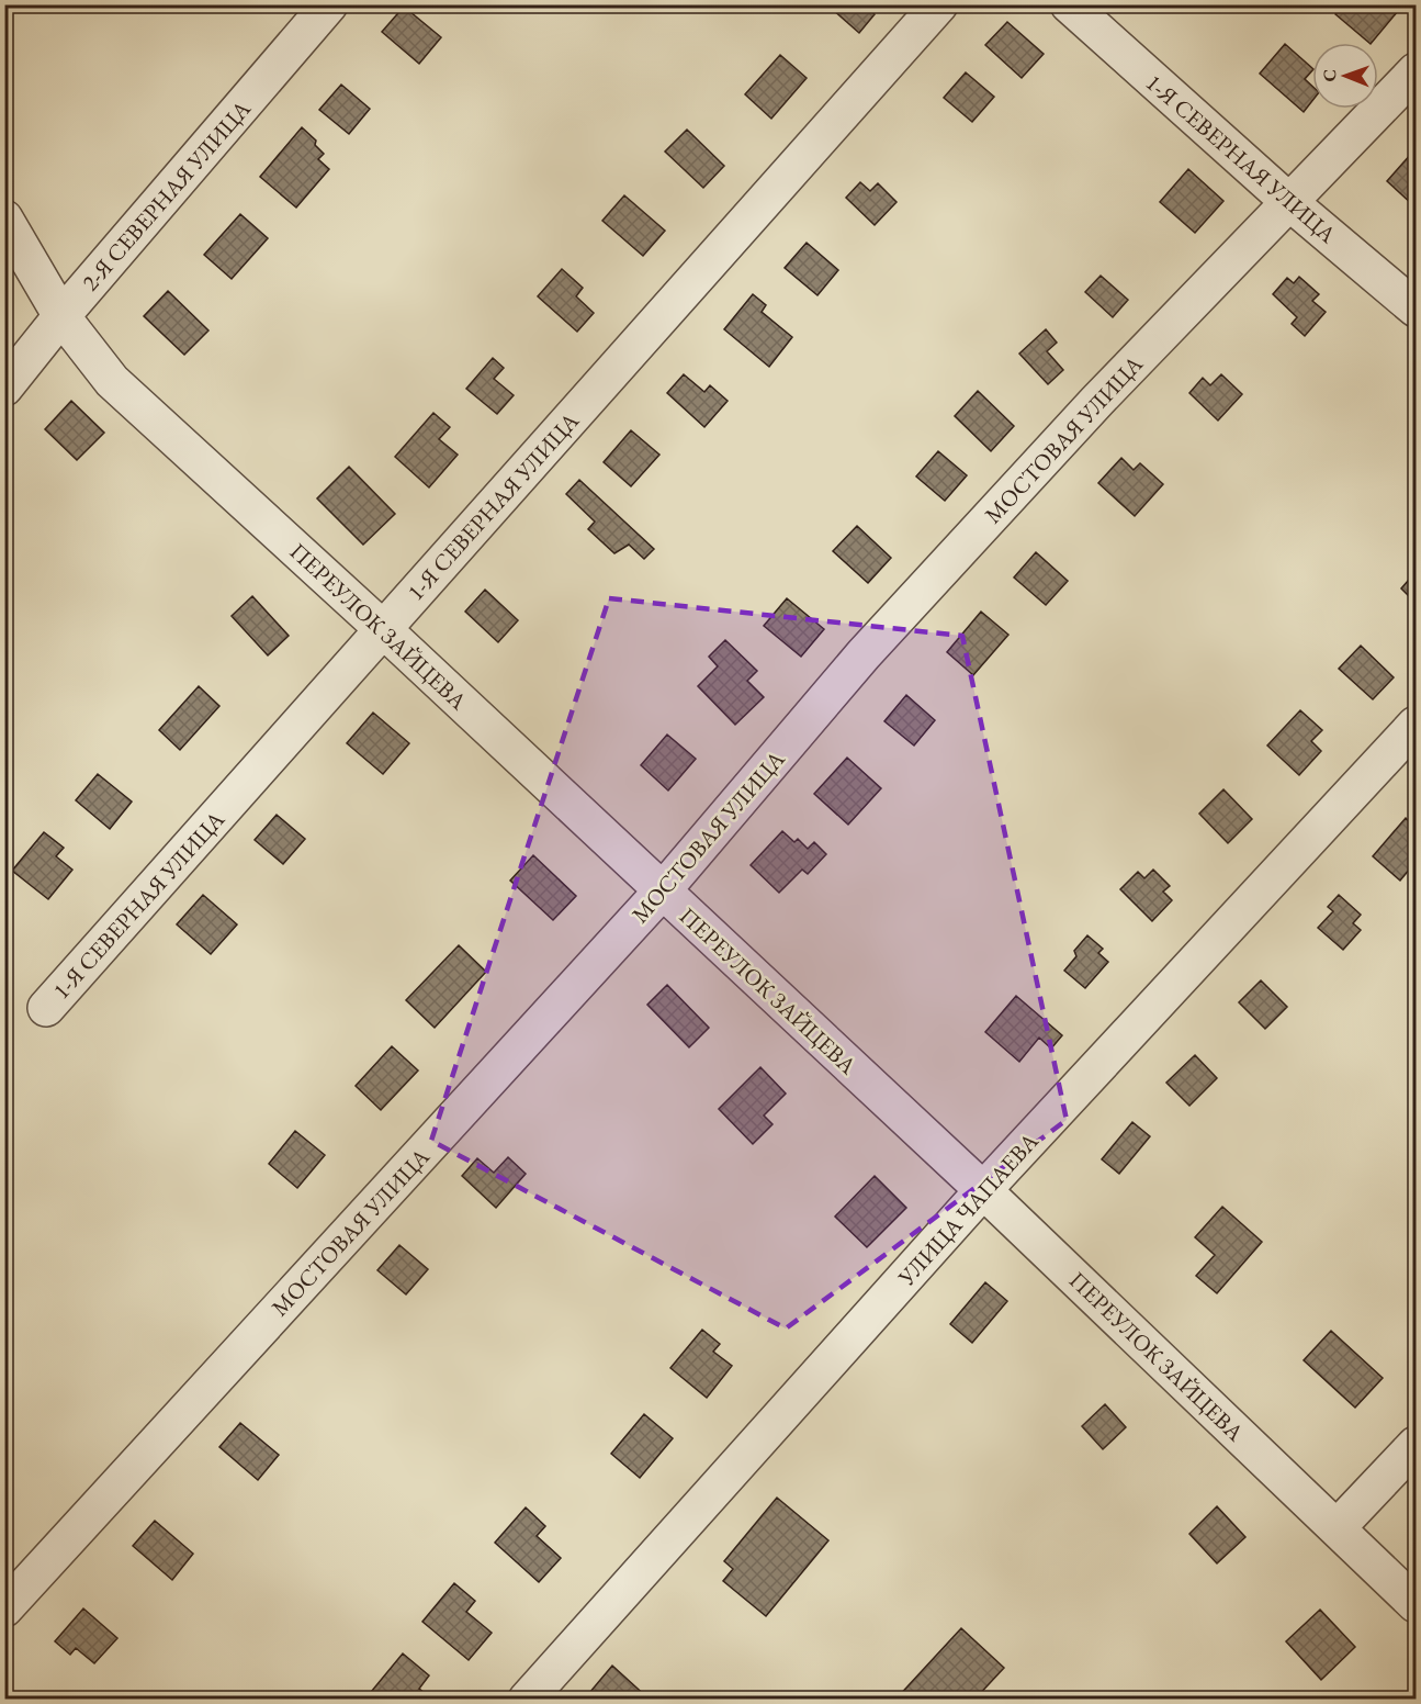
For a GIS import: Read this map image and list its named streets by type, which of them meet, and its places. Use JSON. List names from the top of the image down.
{
  "streets": {
    "street": [
      "1-Я СЕВЕРНАЯ УЛИЦА",
      "2-Я СЕВЕРНАЯ УЛИЦА",
      "МОСТОВАЯ УЛИЦА",
      "ПЕРЕУЛОК ЗАЙЦЕВА",
      "УЛИЦА ЧАПАЕВА"
    ]
  },
  "crossings": [
    ["1-Я СЕВЕРНАЯ УЛИЦА", "МОСТОВАЯ УЛИЦА"],
    ["1-Я СЕВЕРНАЯ УЛИЦА", "ПЕРЕУЛОК ЗАЙЦЕВА"],
    ["2-Я СЕВЕРНАЯ УЛИЦА", "ПЕРЕУЛОК ЗАЙЦЕВА"],
    ["МОСТОВАЯ УЛИЦА", "ПЕРЕУЛОК ЗАЙЦЕВА"],
    ["ПЕРЕУЛОК ЗАЙЦЕВА", "УЛИЦА ЧАПАЕВА"]
  ],
  "north": "left"
}
